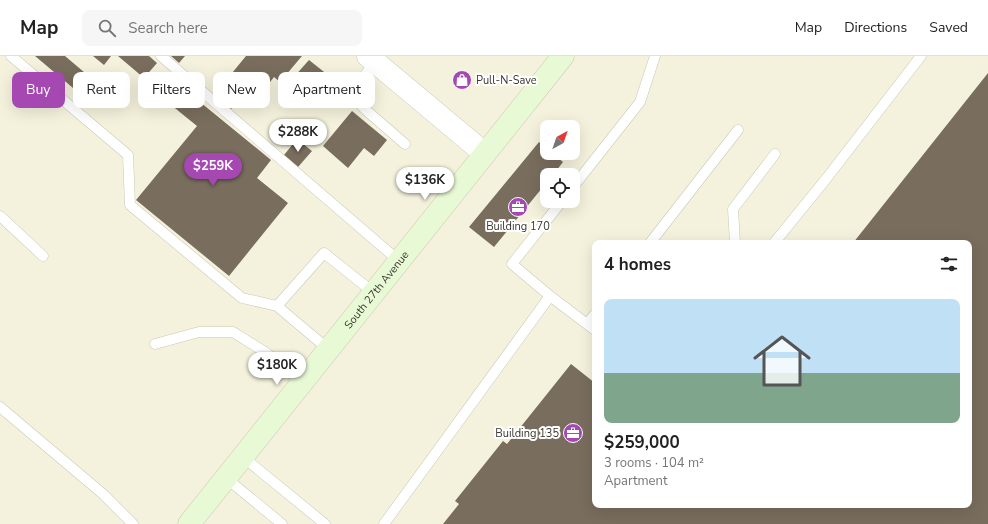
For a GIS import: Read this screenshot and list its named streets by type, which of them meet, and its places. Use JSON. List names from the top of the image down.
{
  "streets": {
    "main road": ["South 27th Avenue"]
  },
  "places": {
    "shop": ["Pull-N-Save"],
    "office": ["Building 170", "Building 135"]
  },
  "north": "top right",
  "page": {
    "header": "Map",
    "search": "Search here",
    "nav": ["Map", "Directions", "Saved"],
    "chip": [
      "Buy",
      "Rent",
      "Filters",
      "New",
      "Apartment"
    ],
    "price": [
      "$288K",
      "$259K",
      "$136K",
      "$180K"
    ],
    "heading": "4 homes",
    "list": [
      {
        "name": "$259,000",
        "note": "3 rooms · 104 m² · Apartment"
      }
    ]
  }
}
